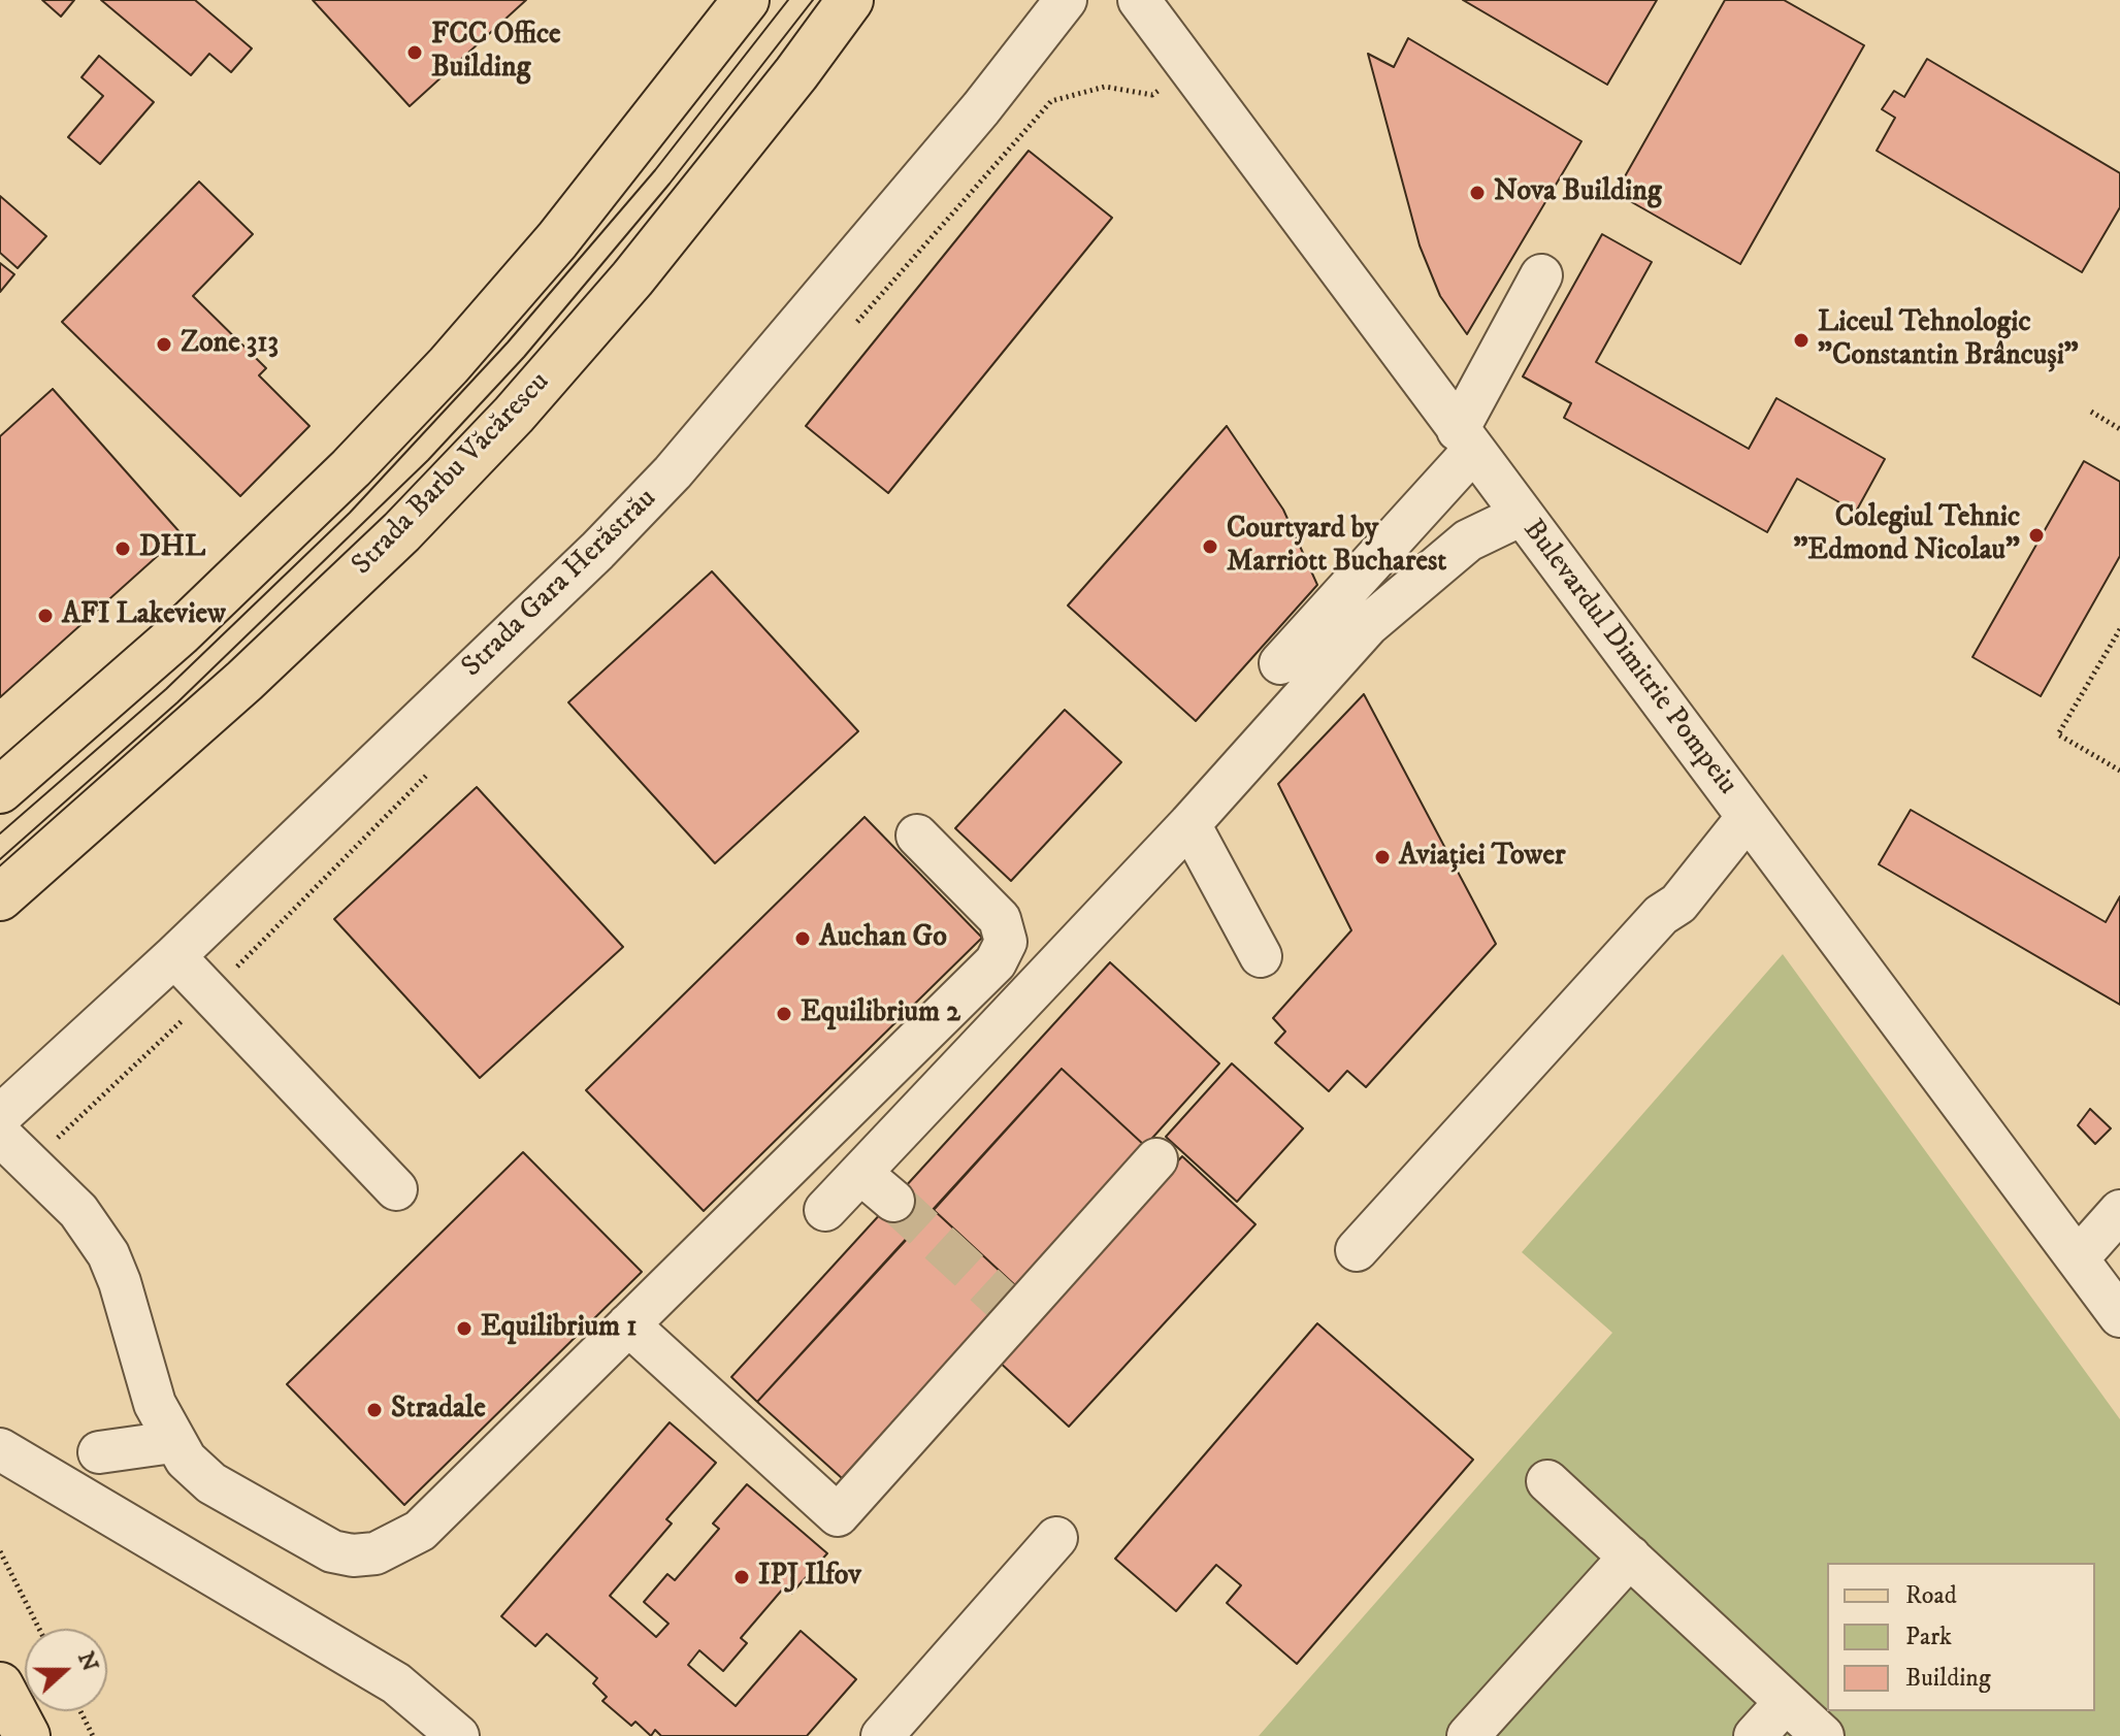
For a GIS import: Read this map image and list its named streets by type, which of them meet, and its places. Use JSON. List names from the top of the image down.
{
  "streets": {
    "main road": ["Strada Barbu Văcărescu"],
    "street": ["Strada Gara Herăstrău", "Bulevardul Dimitrie Pompeiu"]
  },
  "places": [
    "FCC Office Building",
    "Nova Building",
    "Liceul Tehnologic \"Constantin Brâncuși\"",
    "Zone 313",
    "Colegiul Tehnic \"Edmond Nicolau\"",
    "Courtyard by Marriott Bucharest",
    "DHL",
    "AFI Lakeview",
    "Aviației Tower",
    "Auchan Go",
    "Equilibrium 2",
    "Equilibrium 1",
    "Stradale",
    "IPJ Ilfov"
  ],
  "legend": ["Road", "Park", "Building"],
  "north": "right"
}
